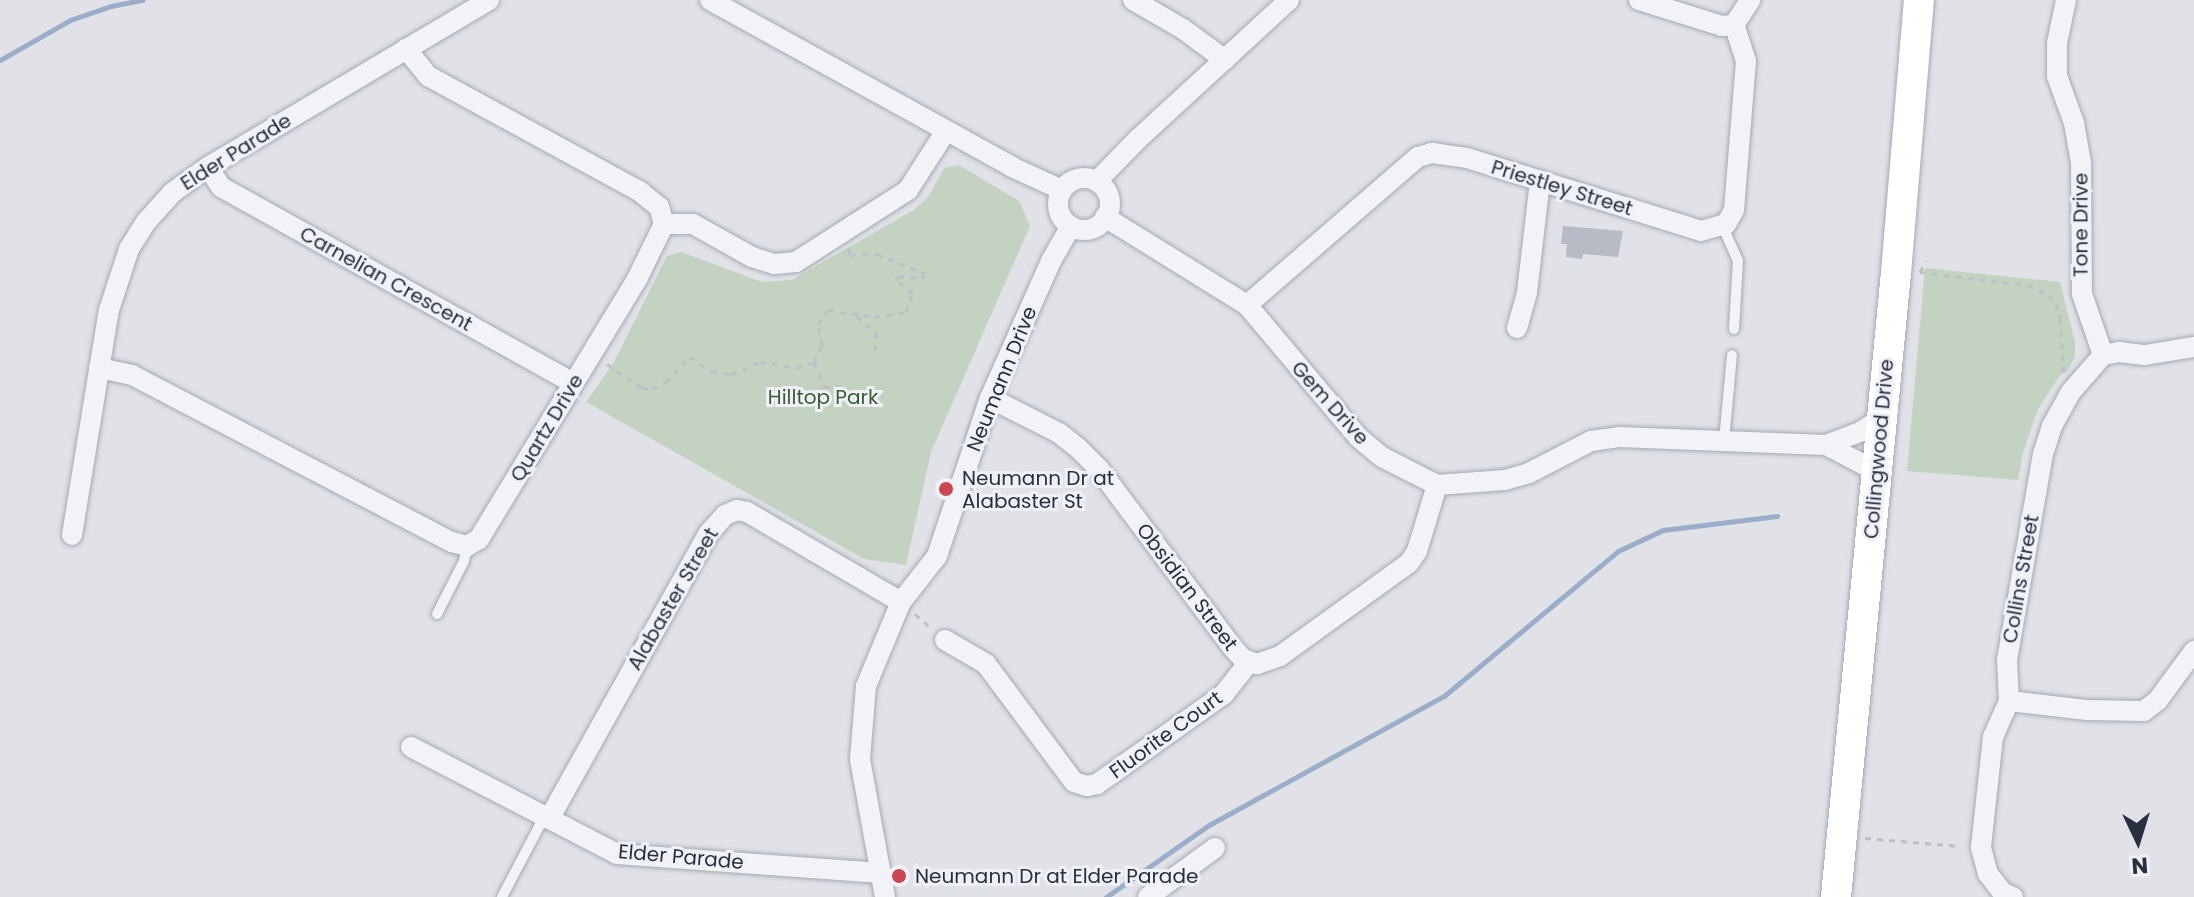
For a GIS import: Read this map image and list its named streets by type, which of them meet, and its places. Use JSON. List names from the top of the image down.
{
  "streets": {
    "main road": ["Collingwood Drive"],
    "street": [
      "Elder Parade",
      "Priestley Street",
      "Tone Drive",
      "Carnelian Crescent",
      "Neumann Drive",
      "Gem Drive",
      "Quartz Drive",
      "Collins Street",
      "Obsidian Street",
      "Alabaster Street",
      "Fluorite Court"
    ]
  },
  "crossings": [
    ["Elder Parade", "Carnelian Crescent"],
    ["Elder Parade", "Neumann Drive"],
    ["Elder Parade", "Alabaster Street"],
    ["Priestley Street", "Gem Drive"],
    ["Tone Drive", "Collins Street"],
    ["Carnelian Crescent", "Quartz Drive"],
    ["Neumann Drive", "Gem Drive"],
    ["Neumann Drive", "Obsidian Street"],
    ["Neumann Drive", "Alabaster Street"],
    ["Gem Drive", "Obsidian Street"],
    ["Obsidian Street", "Fluorite Court"]
  ],
  "parks": ["Hilltop Park"],
  "places": ["Neumann Dr at Alabaster St", "Neumann Dr at Elder Parade"],
  "north": "bottom"
}
